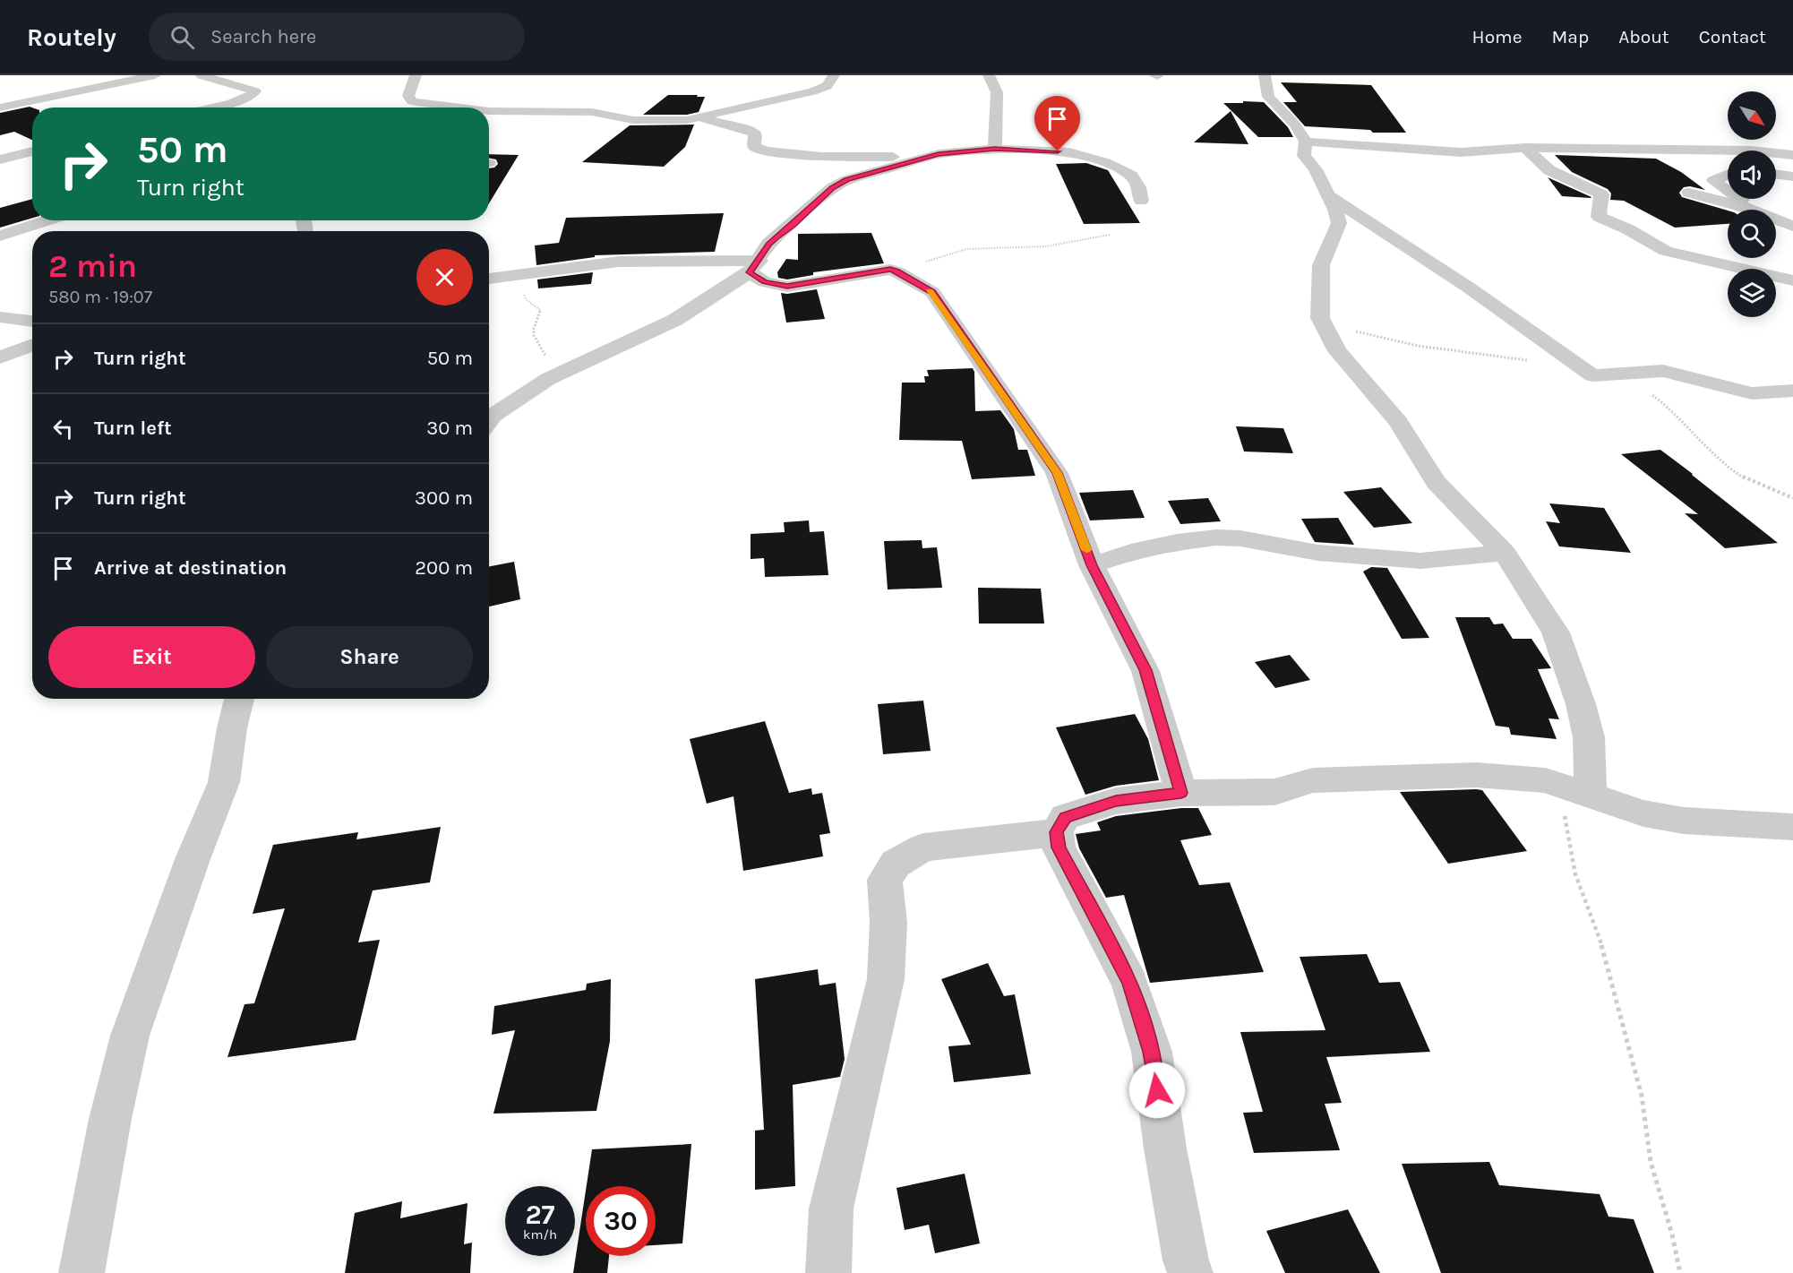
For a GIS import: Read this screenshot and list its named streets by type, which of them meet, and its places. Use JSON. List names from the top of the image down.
{
  "north": "bottom right",
  "page": {
    "header": "Routely",
    "search": "Search here",
    "nav": [
      "Home",
      "Map",
      "About",
      "Contact"
    ],
    "turn": ["50 m", "Turn right"],
    "heading": ["2 min", "580 m · 19:07"],
    "list": [
      {
        "name": "Turn right",
        "value": "50 m"
      },
      {
        "name": "Turn left",
        "value": "30 m"
      },
      {
        "name": "Turn right",
        "value": "300 m"
      },
      {
        "name": "Arrive at destination",
        "value": "200 m"
      }
    ],
    "buttons": ["Exit", "Share"],
    "speed": "27 km/h",
    "limit": "30"
  }
}
